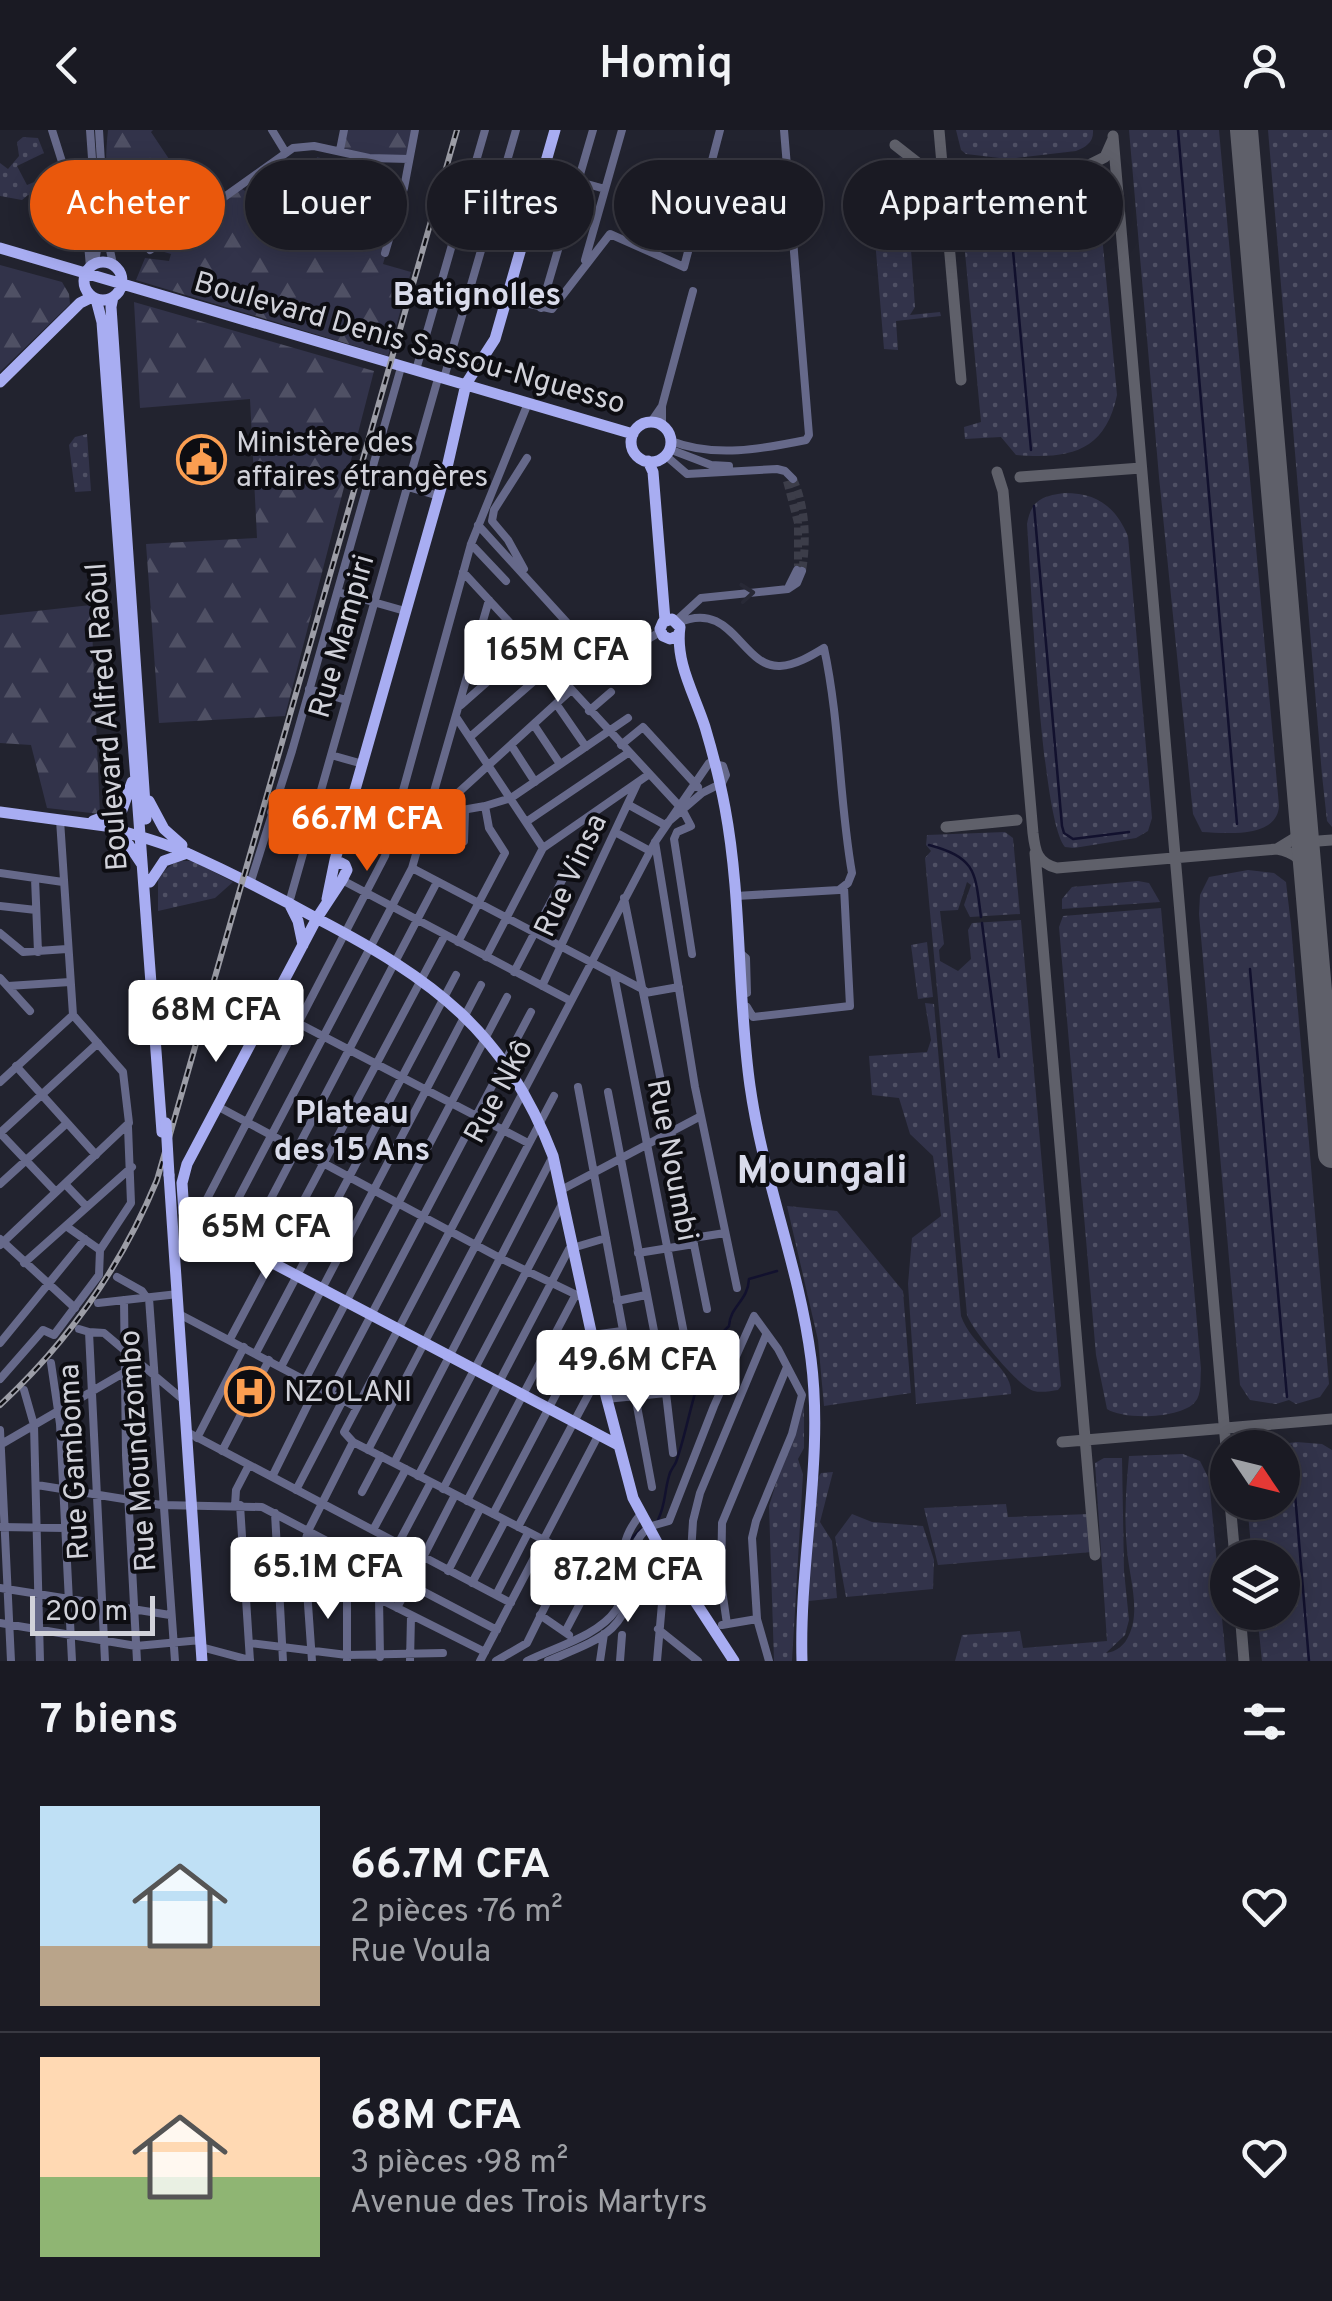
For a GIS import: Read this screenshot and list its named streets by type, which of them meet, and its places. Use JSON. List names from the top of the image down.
{
  "streets": {
    "main road": ["Boulevard Denis Sassou-Nguesso", "Boulevard Alfred Raôul"],
    "street": [
      "Rue Mampiri",
      "Rue Vinsa",
      "Rue Nkô",
      "Rue Noumbi",
      "Rue Moundzombo",
      "Rue Gamboma"
    ]
  },
  "crossings": [
    ["Boulevard Denis Sassou-Nguesso", "Rue Mampiri"],
    ["Boulevard Denis Sassou-Nguesso", "Boulevard Alfred Raôul"]
  ],
  "districts": ["Batignolles", "Plateau des 15 Ans", "Moungali"],
  "places": {
    "public building": ["Ministère des affaires étrangères"],
    "hospital": ["NZOLANI"]
  },
  "scale_bar": "200 m",
  "north": "bottom right",
  "page": {
    "header": "Homiq",
    "chip": [
      "Acheter",
      "Louer",
      "Filtres",
      "Nouveau",
      "Appartement"
    ],
    "price": [
      "165M CFA",
      "66.7M CFA",
      "68M CFA",
      "65M CFA",
      "49.6M CFA",
      "65.1M CFA",
      "87.2M CFA"
    ],
    "scale": "200 m",
    "heading": "7 biens",
    "list": [
      {
        "name": "66.7M CFA",
        "note": "2 pièces · 76 m² · Rue Voula"
      },
      {
        "name": "68M CFA",
        "note": "3 pièces · 98 m² · Avenue des Trois Martyrs"
      }
    ]
  }
}
